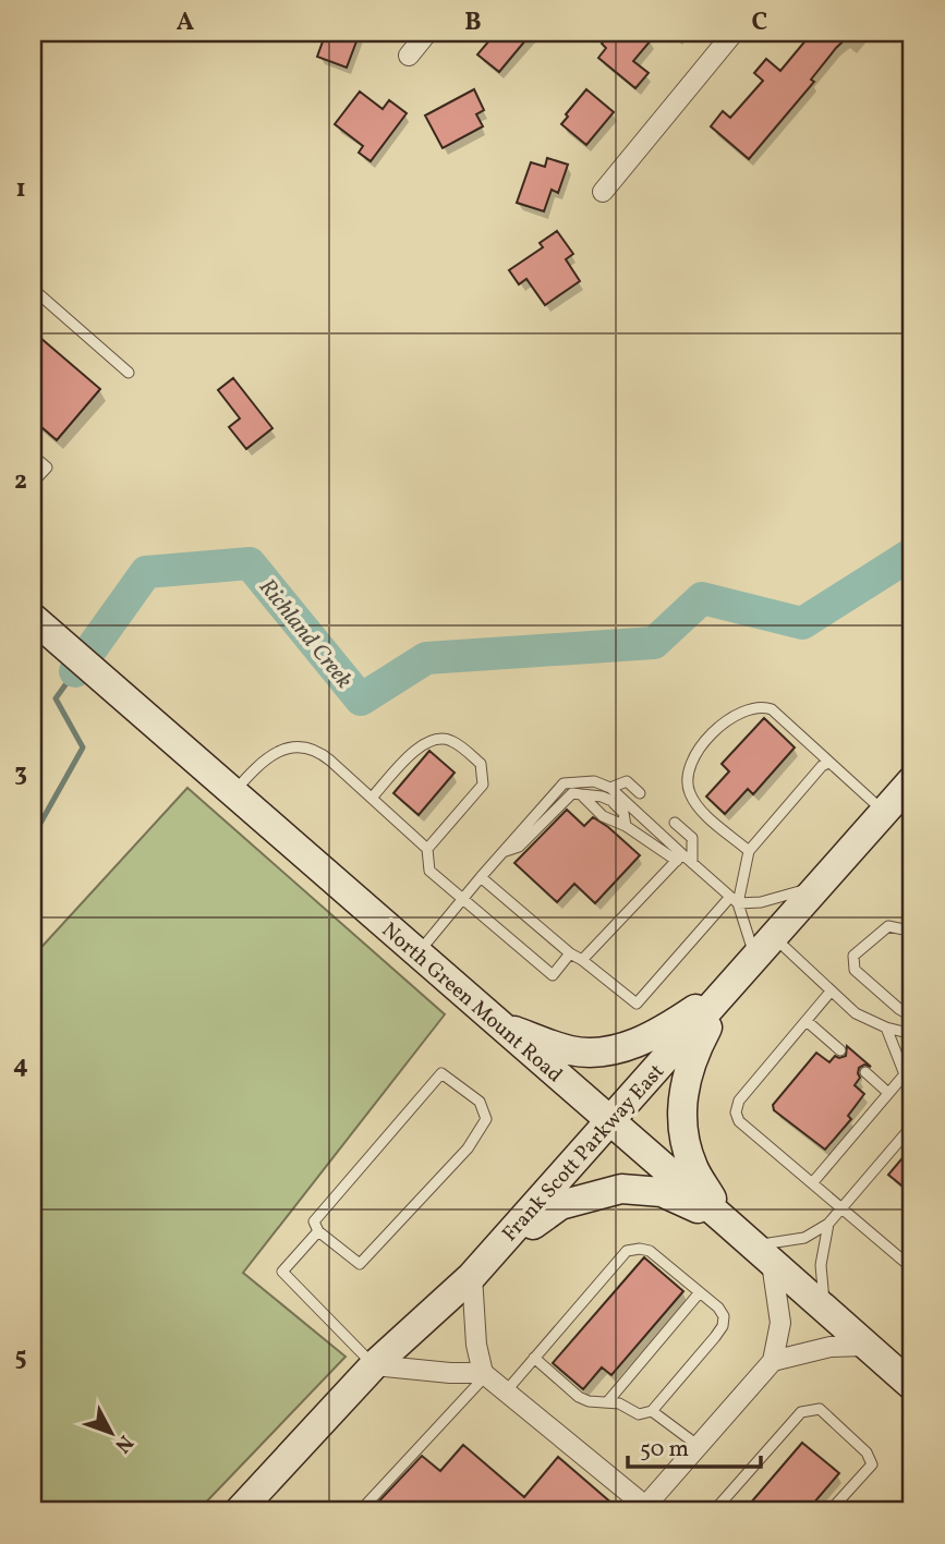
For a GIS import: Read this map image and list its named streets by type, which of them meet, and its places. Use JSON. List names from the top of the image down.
{
  "streets": {
    "main road": ["North Green Mount Road", "Frank Scott Parkway East"]
  },
  "crossings": [
    ["North Green Mount Road", "Frank Scott Parkway East"]
  ],
  "water": ["Richland Creek"],
  "scale_bar": "50 m",
  "north": "bottom right",
  "grid": {
    "columns": ["A", "B", "C"],
    "rows": [
      "1",
      "2",
      "3",
      "4",
      "5"
    ]
  }
}
